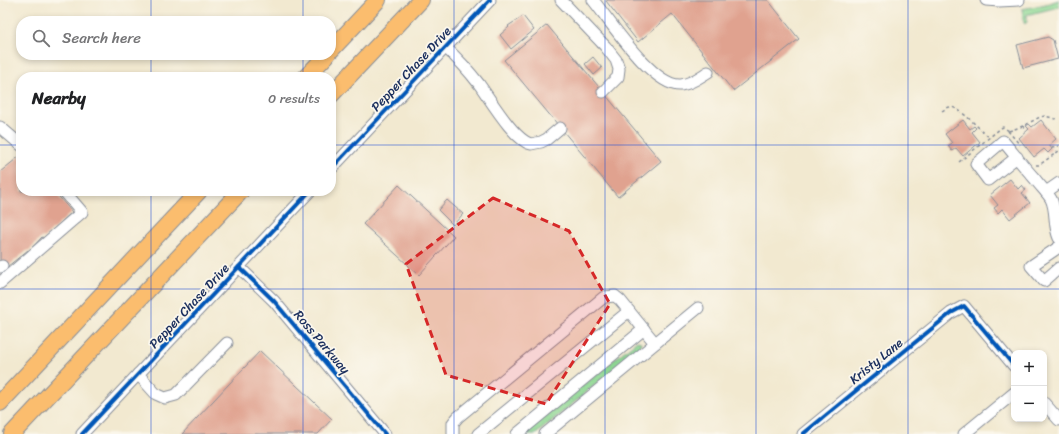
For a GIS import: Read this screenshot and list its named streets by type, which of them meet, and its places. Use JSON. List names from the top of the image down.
{
  "streets": {
    "street": ["Pepper Chase Drive", "Ross Parkway", "Kristy Lane"]
  },
  "crossings": [
    ["Pepper Chase Drive", "Ross Parkway"]
  ],
  "page": {
    "search": "Search here",
    "heading": ["Nearby", "0 results"],
    "map_buttons": ["+", "−"]
  }
}
